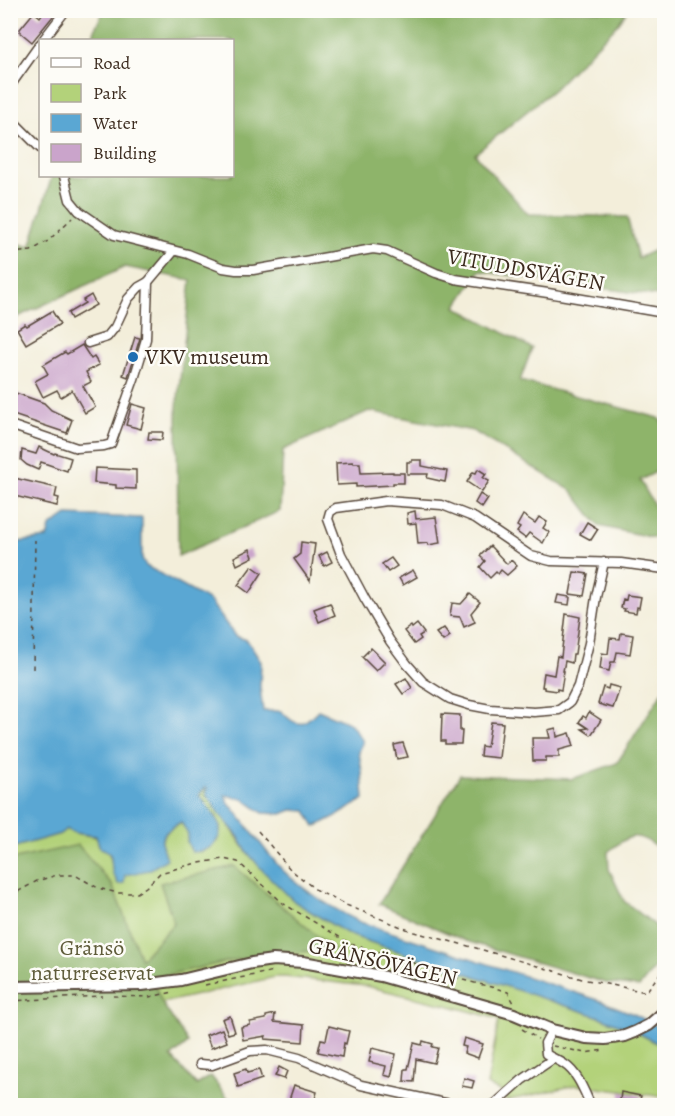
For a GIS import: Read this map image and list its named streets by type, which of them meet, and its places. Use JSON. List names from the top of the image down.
{
  "streets": {
    "street": ["VITUDDSVÄGEN", "GRÄNSÖVÄGEN"]
  },
  "parks": ["Gränsö naturreservat"],
  "places": ["VKV museum"],
  "legend": [
    "Road",
    "Park",
    "Water",
    "Building"
  ]
}
